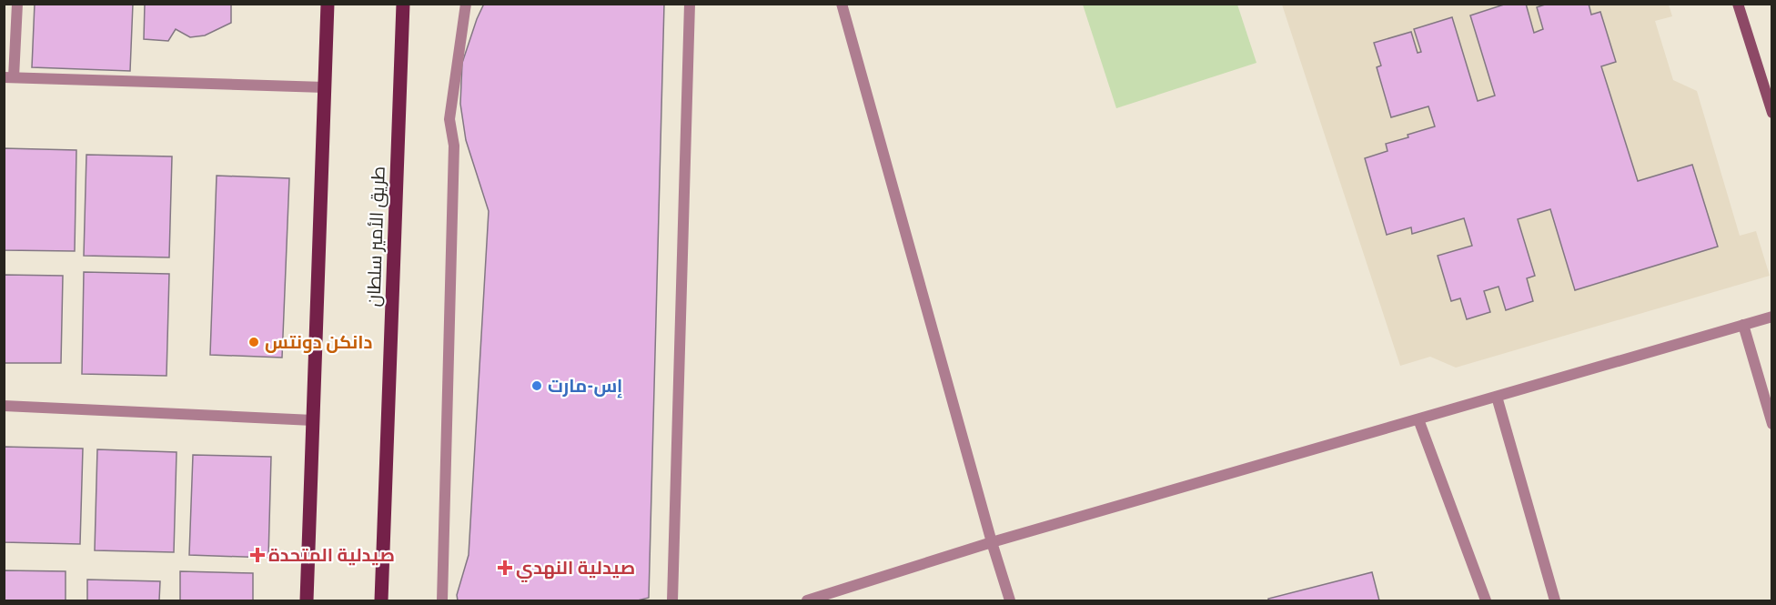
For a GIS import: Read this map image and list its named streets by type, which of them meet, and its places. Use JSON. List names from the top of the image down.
{
  "streets": {
    "main road": ["طريق الأمير سلطان"]
  },
  "places": {
    "other": ["دانكن دونتس", "إس-مارت"],
    "health": ["صيدلية المتحدة", "صيدلية النهدي"]
  }
}
